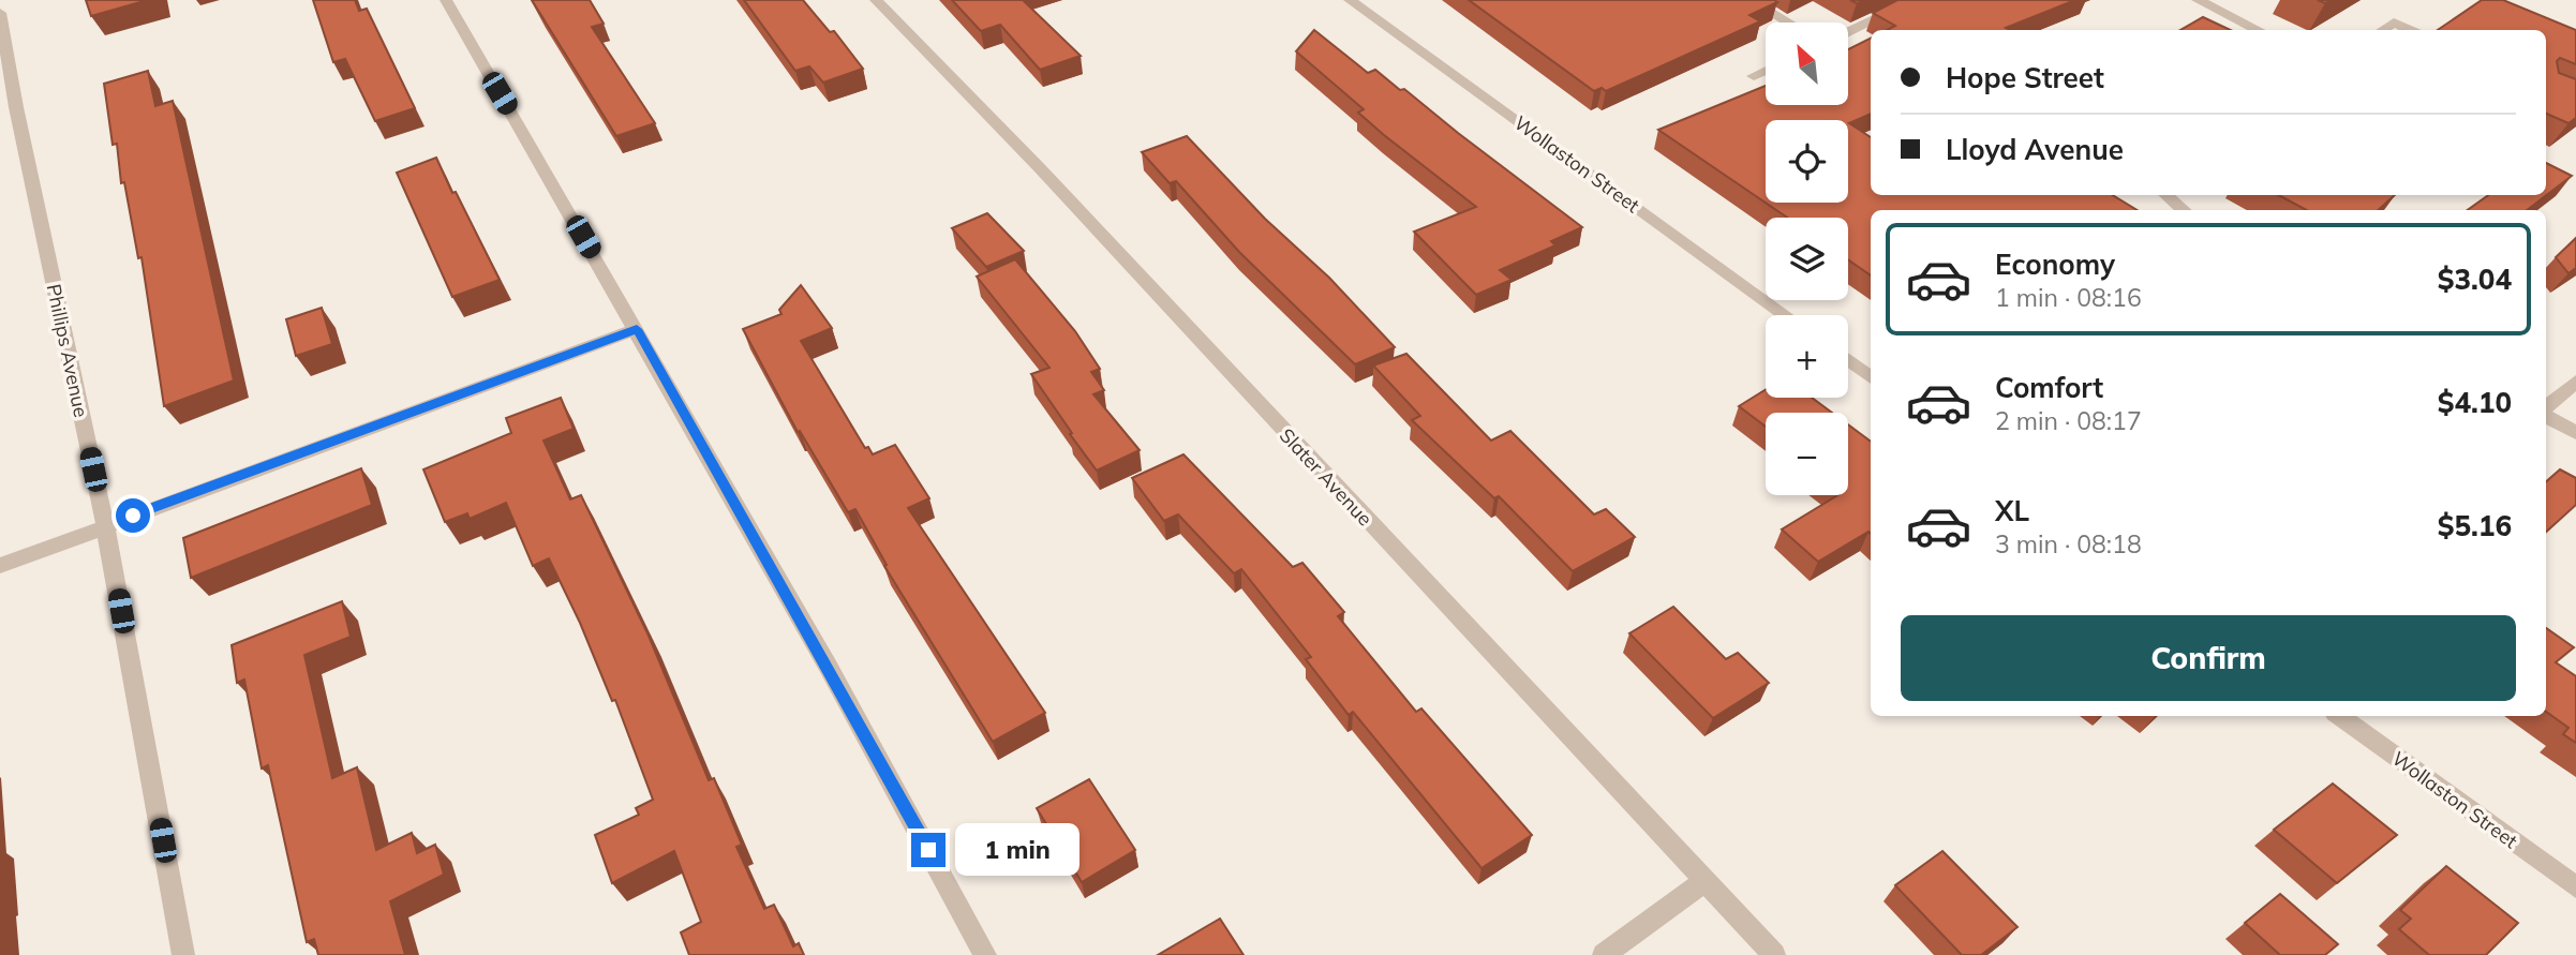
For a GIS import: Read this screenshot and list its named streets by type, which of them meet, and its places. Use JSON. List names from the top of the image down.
{
  "streets": {
    "street": ["Wollaston Street", "Phillips Avenue", "Slater Avenue"]
  },
  "north": "top left",
  "page": {
    "map_buttons": ["+", "−"],
    "banner": ["Hope Street", "Lloyd Avenue"],
    "list": [
      {
        "name": "Economy",
        "note": "1 min · 08:16",
        "value": "$3.04"
      },
      {
        "name": "Comfort",
        "note": "2 min · 08:17",
        "value": "$4.10"
      },
      {
        "name": "XL",
        "note": "3 min · 08:18",
        "value": "$5.16"
      }
    ],
    "buttons": "Confirm",
    "bubble": "1 min"
  }
}
